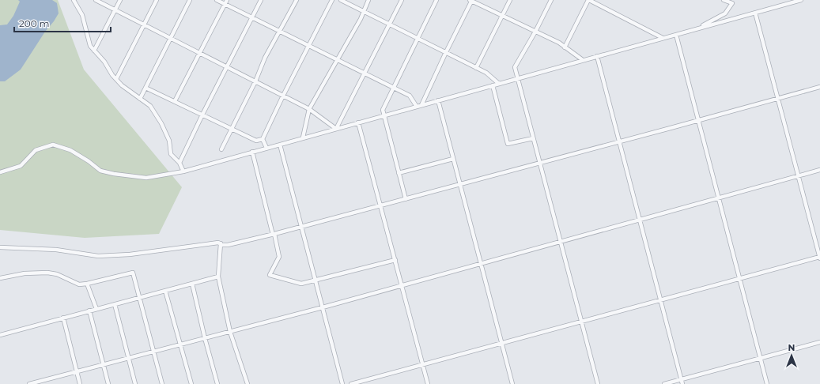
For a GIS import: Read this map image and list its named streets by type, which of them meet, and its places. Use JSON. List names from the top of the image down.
{
  "scale_bar": "200 m",
  "north": "top"
}
